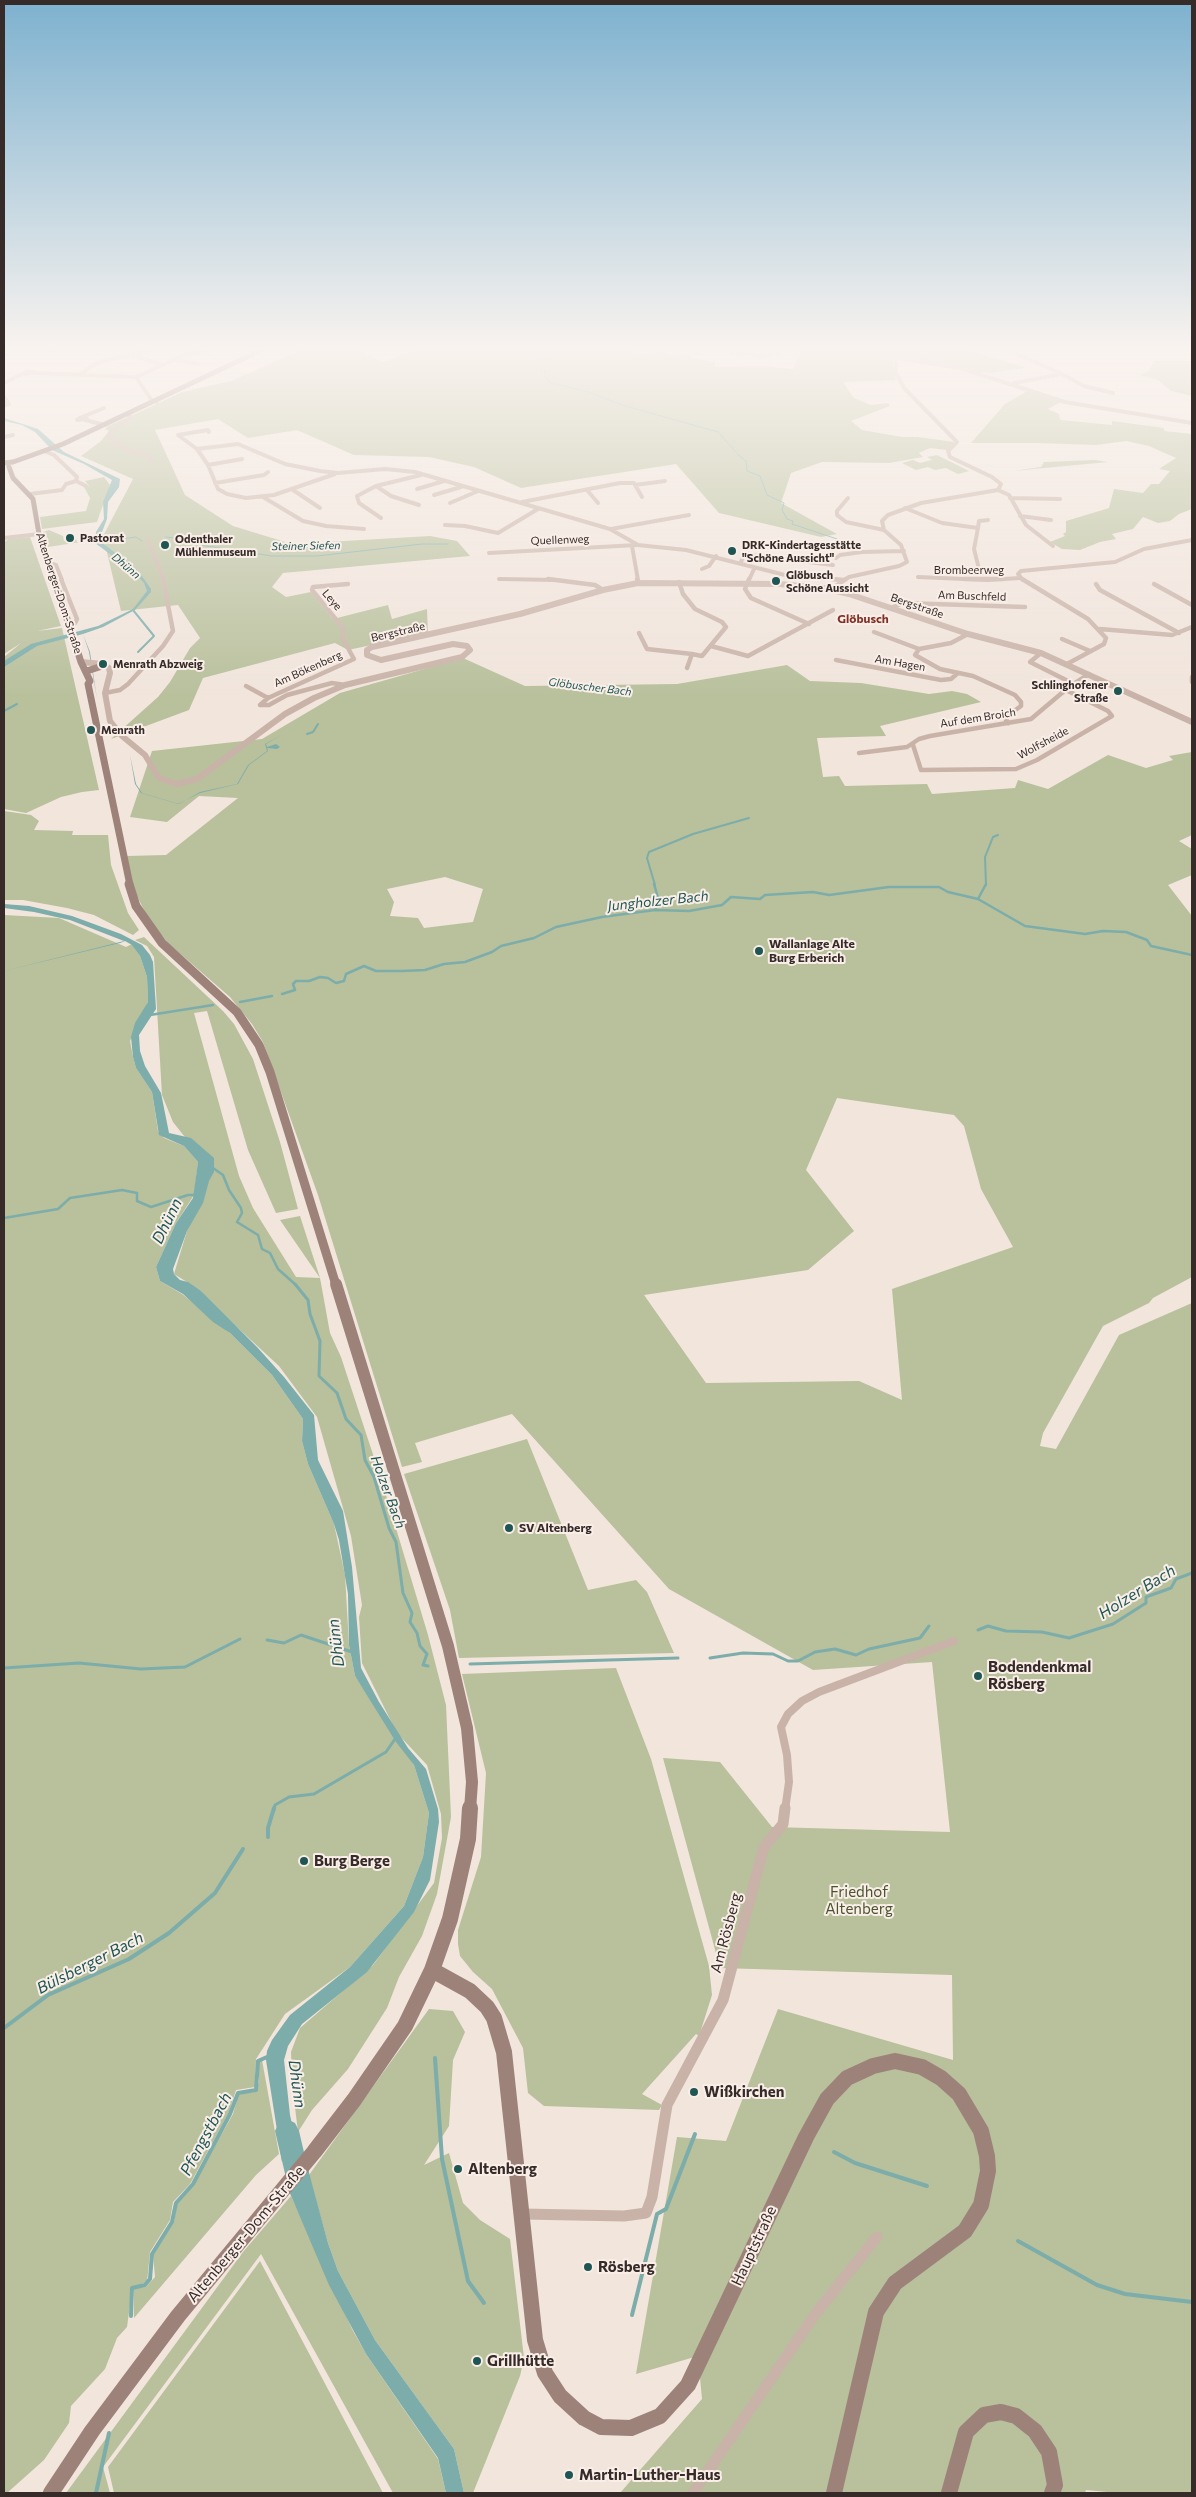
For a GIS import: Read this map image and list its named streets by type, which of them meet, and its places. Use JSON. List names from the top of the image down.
{
  "streets": {
    "main road": ["Altenberger-Dom-Straße", "Hauptstraße"],
    "street": [
      "Quellenweg",
      "Brombeerweg",
      "Am Buschfeld",
      "Leye",
      "Bergstraße",
      "Am Hagen",
      "Am Bökenberg",
      "Auf dem Broich",
      "Wolfsheide",
      "Am Rösberg"
    ]
  },
  "crossings": [
    ["Altenberger-Dom-Straße", "Hauptstraße"],
    ["Am Buschfeld", "Bergstraße"],
    ["Leye", "Am Bökenberg"],
    ["Bergstraße", "Am Bökenberg"],
    ["Bergstraße", "Auf dem Broich"],
    ["Auf dem Broich", "Wolfsheide"],
    ["Am Rösberg", "Hauptstraße"]
  ],
  "districts": ["Glöbusch"],
  "water": [
    "Steiner Siefen",
    "Dhünn",
    "Glöbuscher Bach",
    "Jungholzer Bach",
    "Holzer Bach",
    "Bülsberger Bach",
    "Pfengstbach"
  ],
  "parks": ["Friedhof Altenberg"],
  "places": [
    "Pastorat",
    "Odenthaler Mühlenmuseum",
    "DRK-Kindertagesstätte \"Schöne Aussicht\"",
    "Glöbusch Schöne Aussicht",
    "Menrath Abzweig",
    "Schlinghofener Straße",
    "Menrath",
    "Wallanlage Alte Burg Erberich",
    "SV Altenberg",
    "Bodendenkmal Rösberg",
    "Burg Berge",
    "Wißkirchen",
    "Altenberg",
    "Rösberg",
    "Grillhütte",
    "Martin-Luther-Haus"
  ]
}
